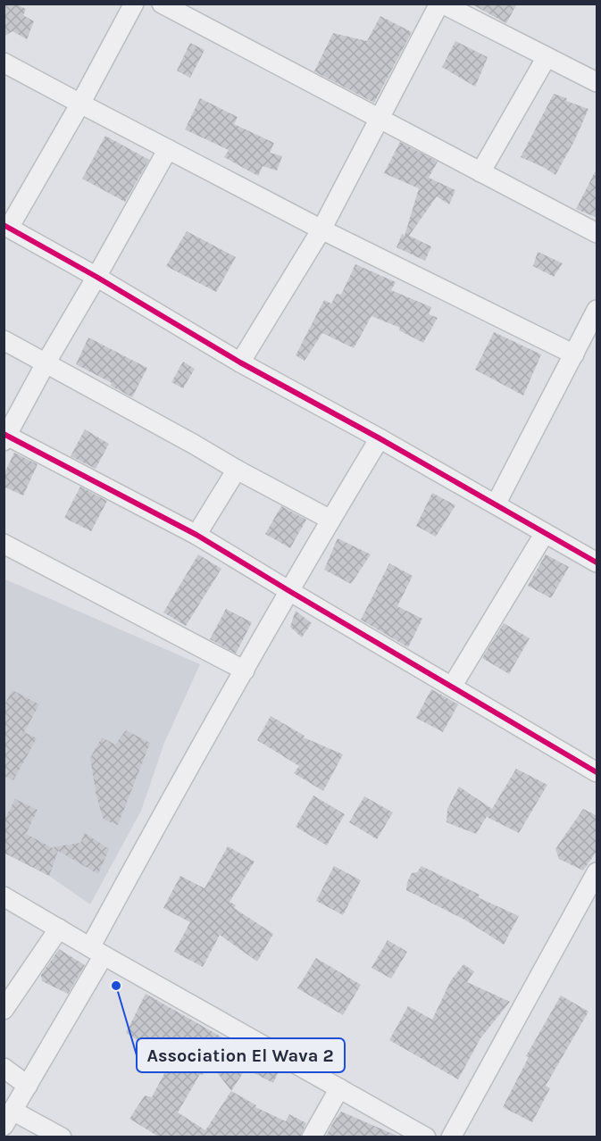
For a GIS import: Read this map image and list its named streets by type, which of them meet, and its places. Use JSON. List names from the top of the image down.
{
  "places": ["Association El Wava 2"]
}
